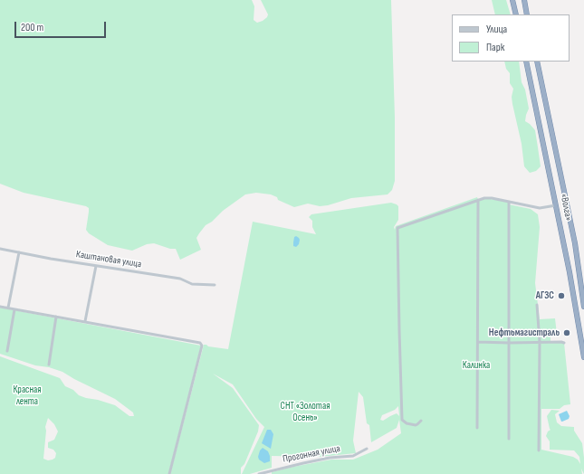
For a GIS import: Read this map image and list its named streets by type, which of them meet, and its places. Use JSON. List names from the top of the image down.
{
  "streets": {
    "highway": ["«Волга»"],
    "street": ["Каштановая улица", "Прогонная улица"]
  },
  "parks": ["Калинка", "Красная лента", "СНТ «Золотая Осень»"],
  "places": ["АГЗС", "Нефтьмагистраль"],
  "legend": ["Улица", "Парк"],
  "scale_bar": "200 m"
}
